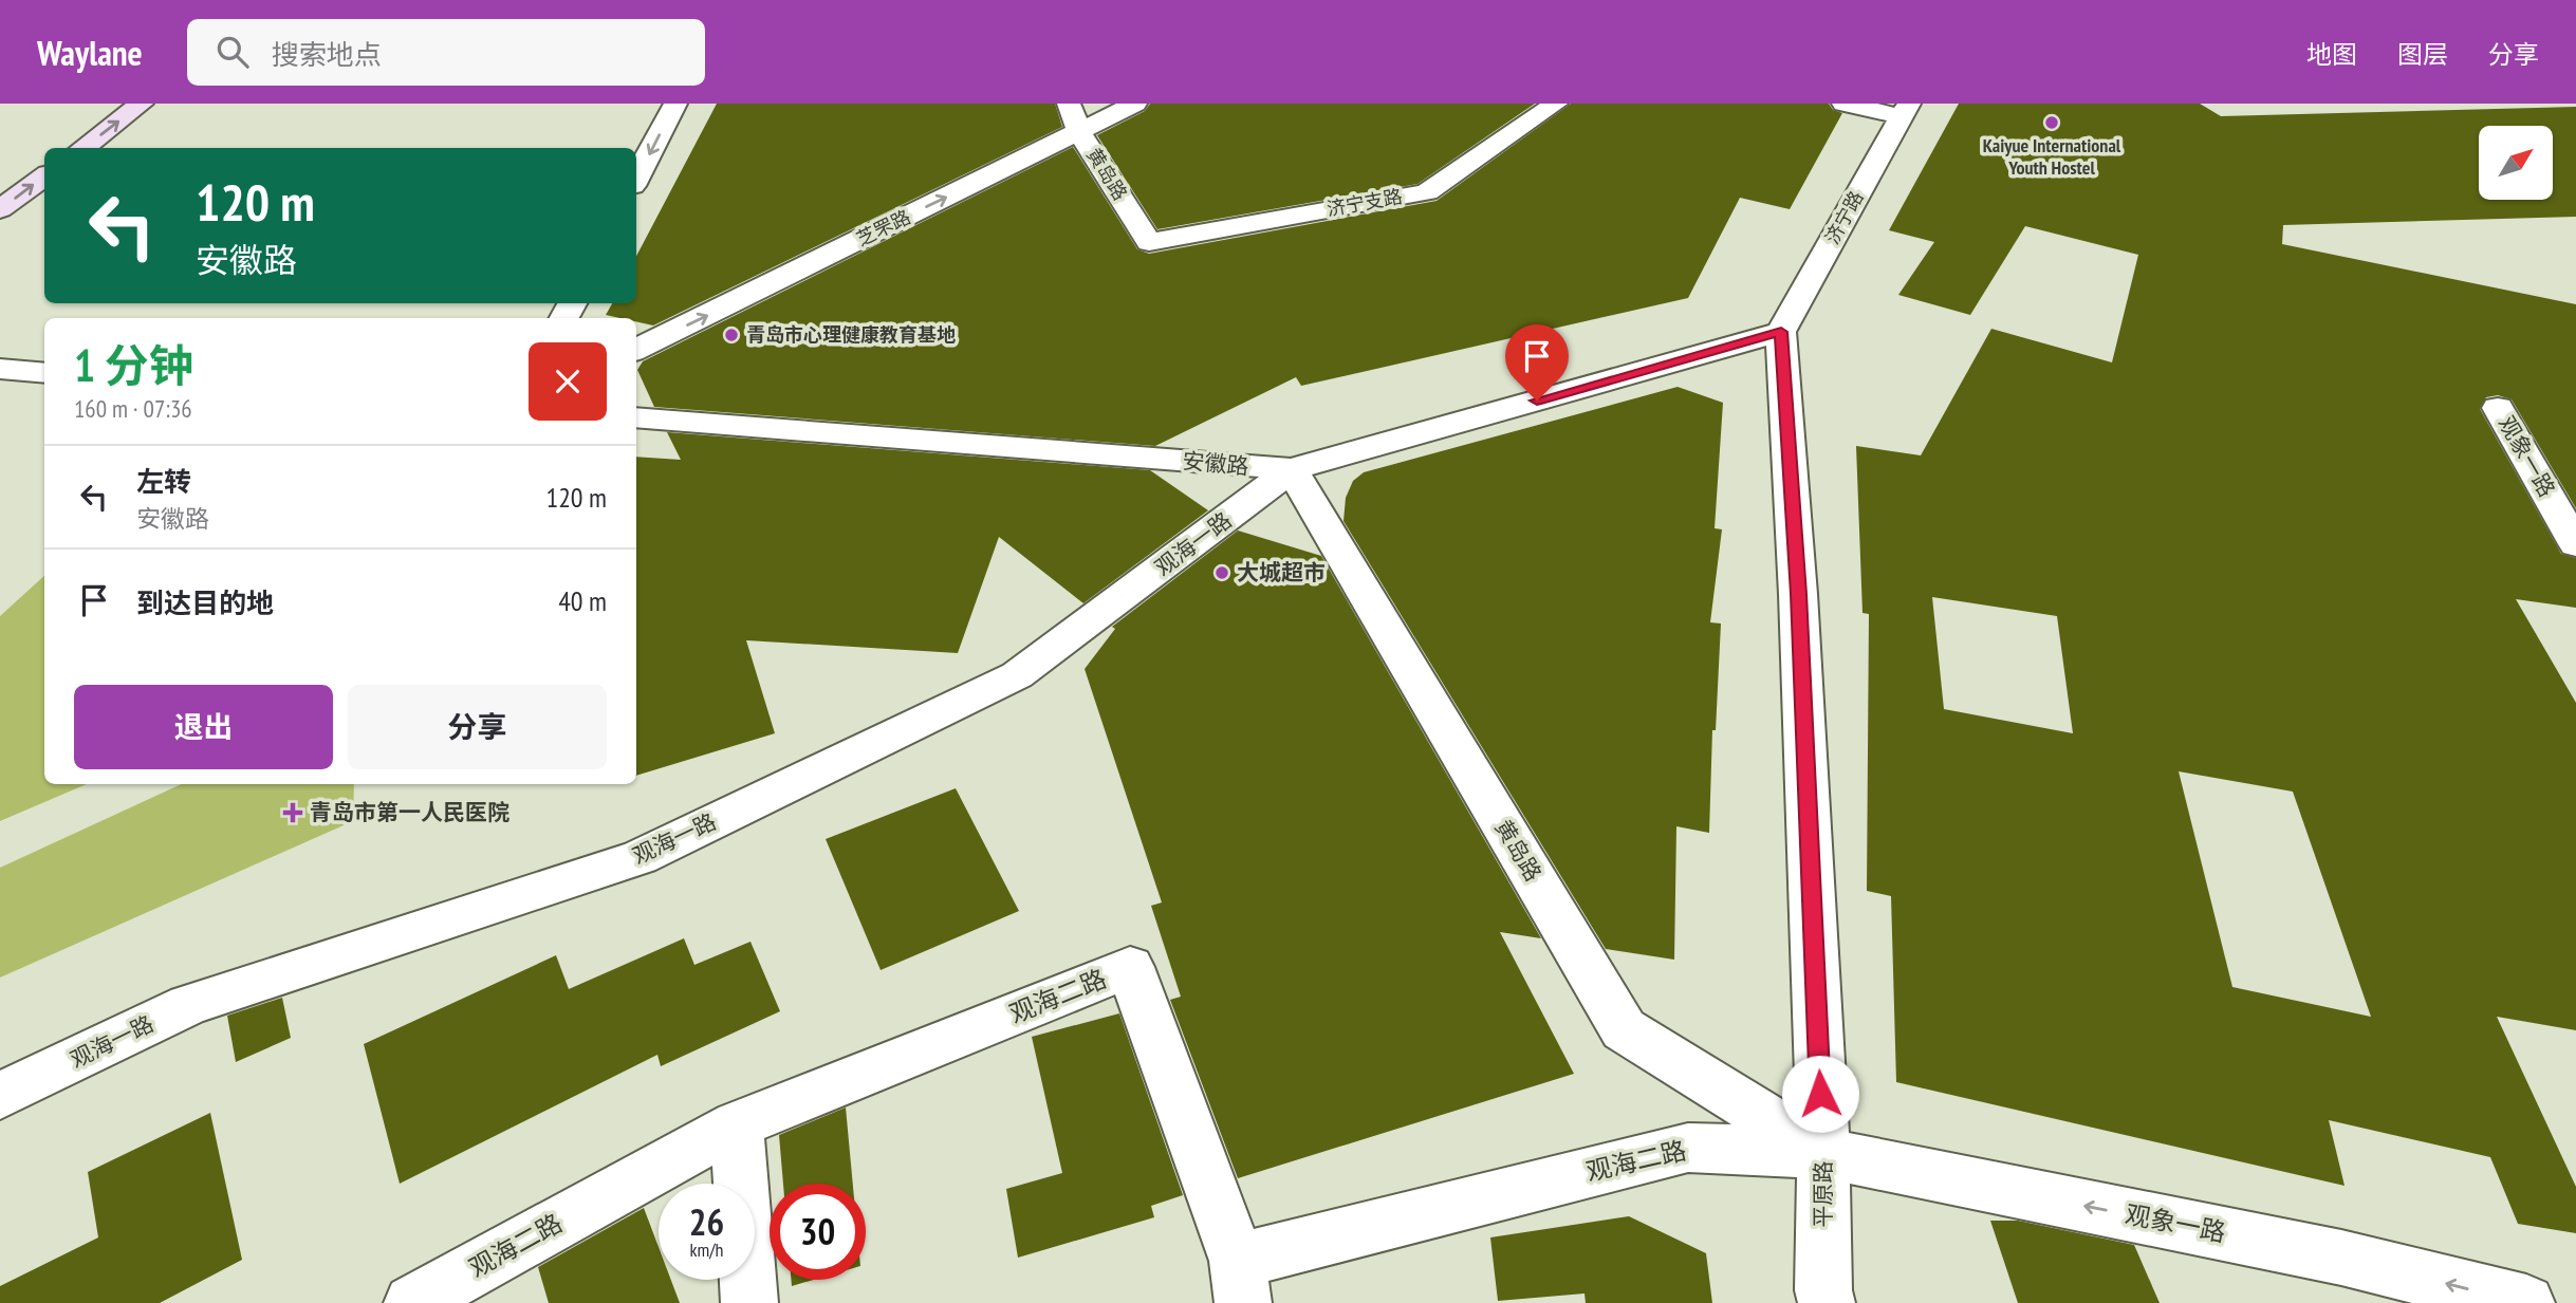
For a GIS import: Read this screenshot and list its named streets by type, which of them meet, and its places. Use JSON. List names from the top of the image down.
{
  "streets": {
    "street": [
      "黄岛路",
      "济宁支路",
      "济宁路",
      "芝罘路",
      "观象一路",
      "安徽路",
      "观海一路",
      "观海二路",
      "平原路"
    ]
  },
  "crossings": [
    ["黄岛路", "济宁支路"],
    ["黄岛路", "芝罘路"],
    ["黄岛路", "观象一路"],
    ["黄岛路", "安徽路"],
    ["黄岛路", "观海一路"],
    ["黄岛路", "观海二路"],
    ["黄岛路", "平原路"],
    ["济宁路", "安徽路"],
    ["济宁路", "平原路"],
    ["观象一路", "观海二路"],
    ["观象一路", "平原路"],
    ["安徽路", "观海一路"],
    ["安徽路", "平原路"],
    ["观海二路", "平原路"]
  ],
  "one_way": ["芝罘路", "观象一路"],
  "places": {
    "other": ["Kaiyue International Youth Hostel", "青岛市心理健康教育基地", "大城超市"],
    "health": ["青岛市第一人民医院"]
  },
  "north": "top right",
  "page": {
    "header": "Waylane",
    "search": "搜索地点",
    "nav": ["地图", "图层", "分享"],
    "turn": ["120 m", "安徽路"],
    "heading": ["1 分钟", "160 m · 07:36"],
    "list": [
      {
        "name": "左转",
        "note": "安徽路",
        "value": "120 m"
      },
      {
        "name": "到达目的地",
        "value": "40 m"
      }
    ],
    "buttons": ["退出", "分享"],
    "speed": "26 km/h",
    "limit": "30"
  }
}
